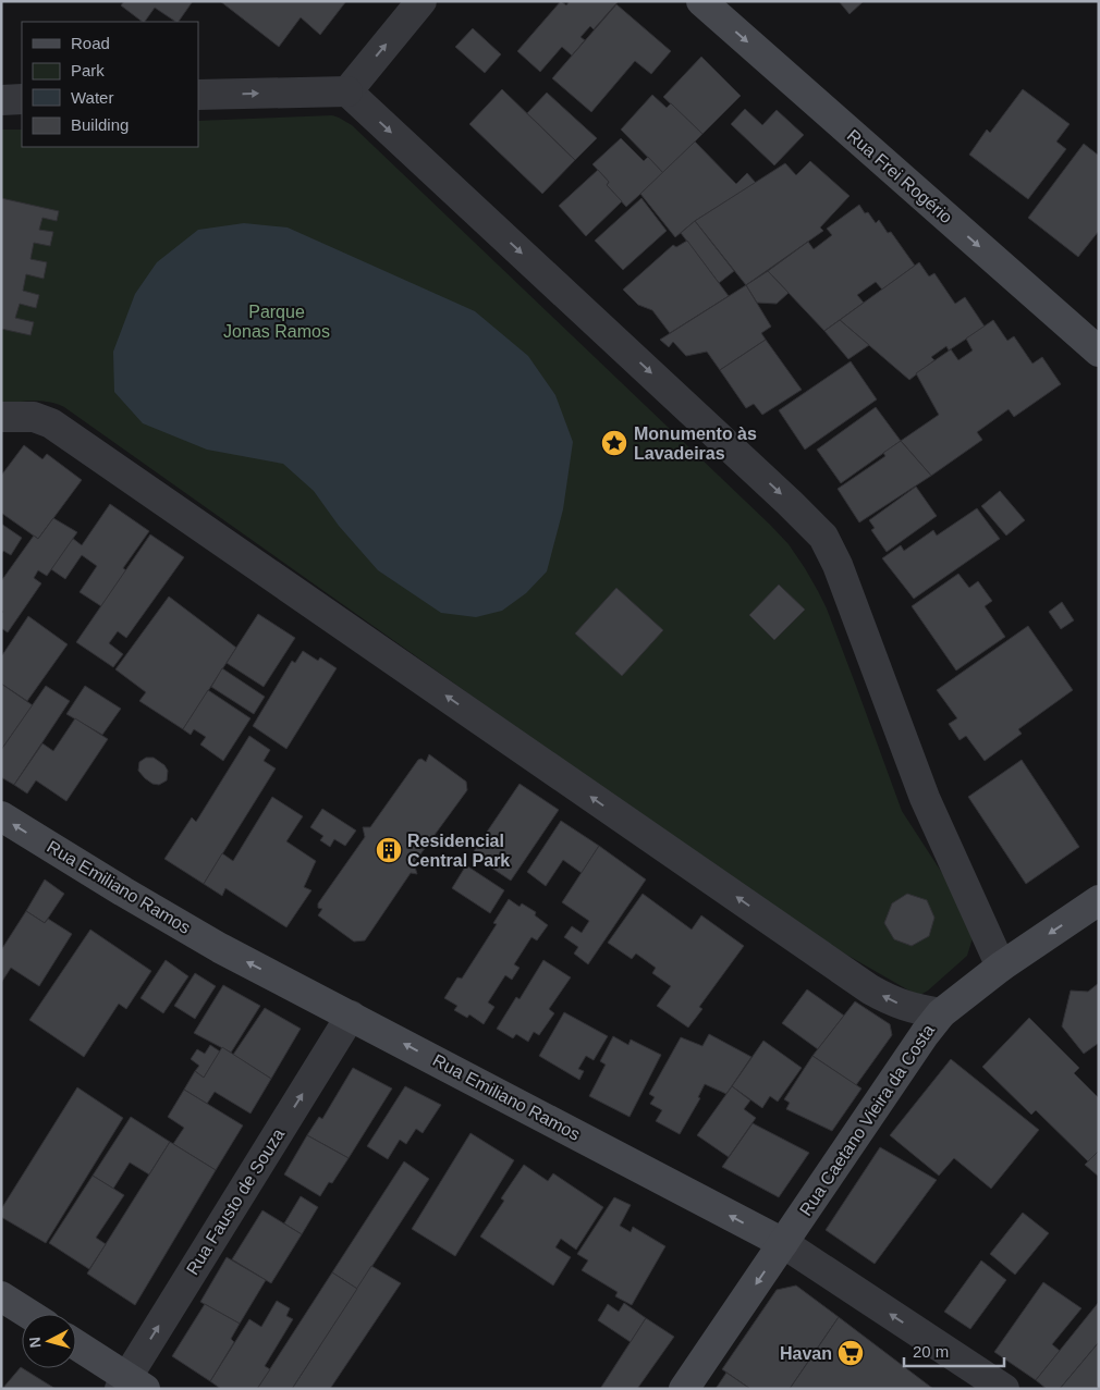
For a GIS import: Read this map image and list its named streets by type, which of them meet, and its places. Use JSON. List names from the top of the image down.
{
  "streets": {
    "main road": ["Rua Frei Rogério", "Rua Emiliano Ramos", "Rua Caetano Vieira da Costa"],
    "street": ["Rua Fausto de Souza"]
  },
  "crossings": [
    ["Rua Emiliano Ramos", "Rua Caetano Vieira da Costa"],
    ["Rua Emiliano Ramos", "Rua Fausto de Souza"]
  ],
  "one_way": [
    "Rua Frei Rogério",
    "Rua Emiliano Ramos",
    "Rua Caetano Vieira da Costa",
    "Rua Fausto de Souza"
  ],
  "parks": ["Parque Jonas Ramos"],
  "places": {
    "place": ["Monumento às Lavadeiras"],
    "building": ["Residencial Central Park"],
    "supermarket": ["Havan"]
  },
  "legend": [
    "Road",
    "Park",
    "Water",
    "Building"
  ],
  "scale_bar": "20 m",
  "north": "left"
}
